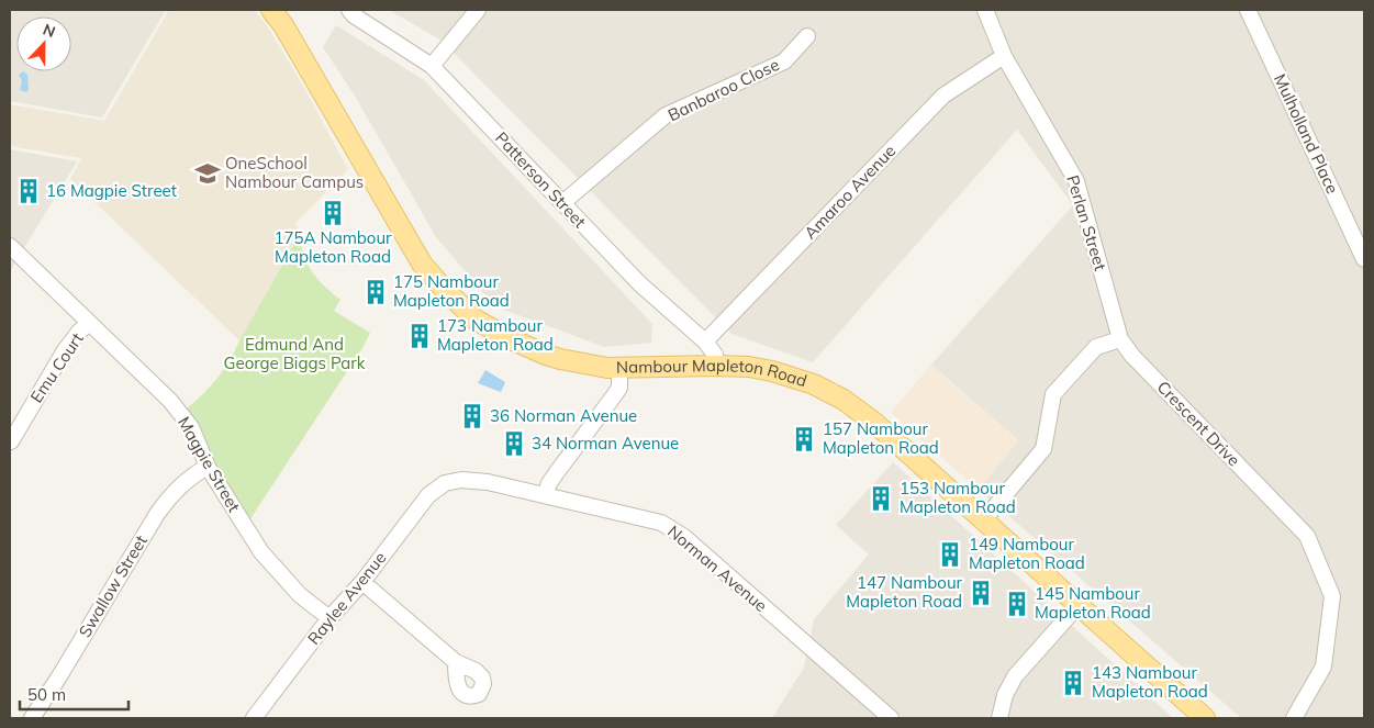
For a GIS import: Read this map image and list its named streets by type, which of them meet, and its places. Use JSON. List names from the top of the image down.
{
  "streets": {
    "main road": ["Nambour Mapleton Road"],
    "street": [
      "Banbaroo Close",
      "Mulholland Place",
      "Patterson Street",
      "Amaroo Avenue",
      "Perlan Street",
      "Emu Court",
      "Crescent Drive",
      "Magpie Street",
      "Norman Avenue",
      "Swallow Street",
      "Raylee Avenue"
    ]
  },
  "crossings": [
    ["Banbaroo Close", "Patterson Street"],
    ["Patterson Street", "Amaroo Avenue"],
    ["Patterson Street", "Nambour Mapleton Road"],
    ["Amaroo Avenue", "Perlan Street"],
    ["Perlan Street", "Crescent Drive"],
    ["Emu Court", "Magpie Street"],
    ["Magpie Street", "Swallow Street"],
    ["Magpie Street", "Raylee Avenue"],
    ["Norman Avenue", "Raylee Avenue"]
  ],
  "parks": ["Edmund And George Biggs Park"],
  "places": {
    "school or university": ["OneSchool Nambour Campus"],
    "building": [
      "16 Magpie Street",
      "175A Nambour Mapleton Road",
      "175 Nambour Mapleton Road",
      "173 Nambour Mapleton Road",
      "36 Norman Avenue",
      "157 Nambour Mapleton Road",
      "34 Norman Avenue",
      "153 Nambour Mapleton Road",
      "149 Nambour Mapleton Road",
      "147 Nambour Mapleton Road",
      "145 Nambour Mapleton Road",
      "143 Nambour Mapleton Road"
    ]
  },
  "scale_bar": "50 m",
  "north": "top"
}
